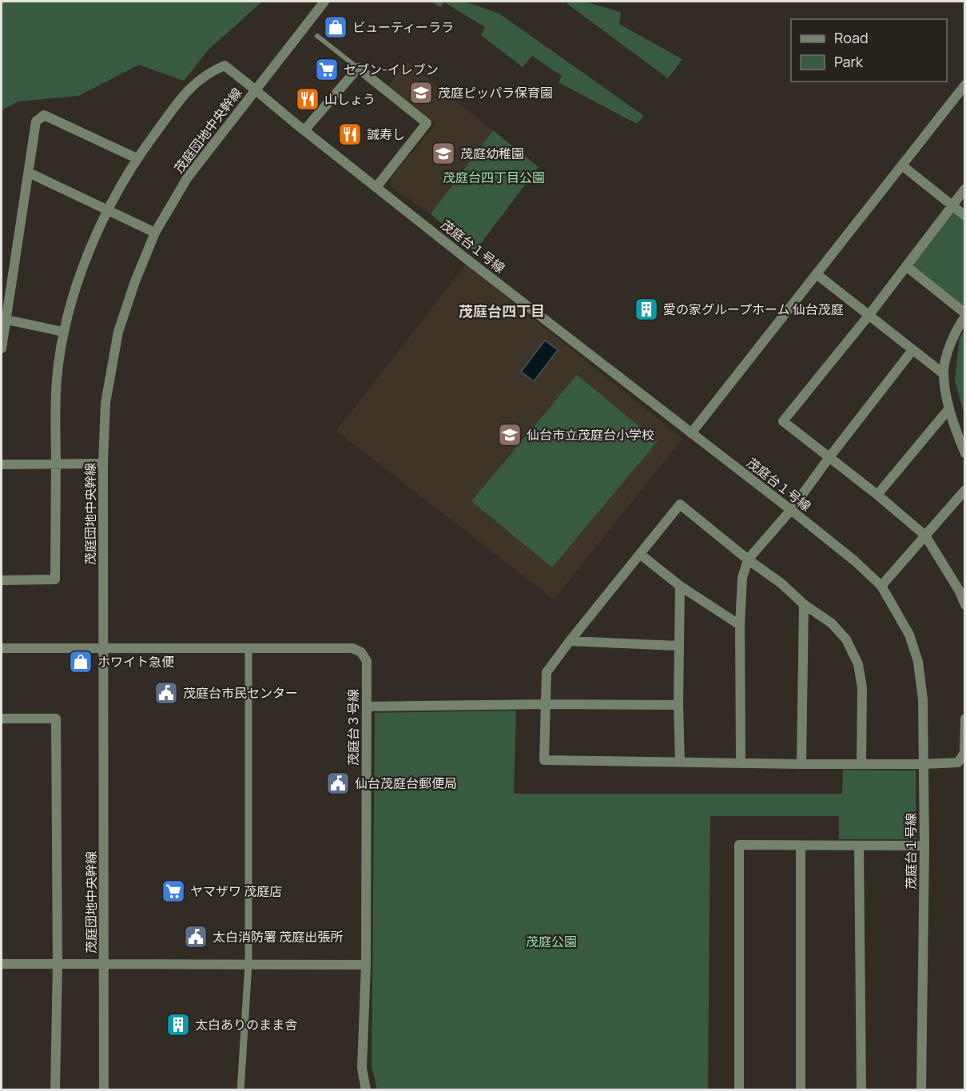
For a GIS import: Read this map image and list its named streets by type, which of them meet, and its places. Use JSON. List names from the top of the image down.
{
  "streets": {
    "street": ["茂庭団地中央幹線", "茂庭台１号線", "茂庭台３号線"]
  },
  "crossings": [
    ["茂庭団地中央幹線", "茂庭台１号線"],
    ["茂庭団地中央幹線", "茂庭台３号線"]
  ],
  "districts": ["茂庭台四丁目"],
  "parks": ["茂庭台四丁目公園", "茂庭公園"],
  "places": {
    "shop": ["ビューティーララ", "ホワイト急便"],
    "supermarket": ["セブン-イレブン", "ヤマザワ 茂庭店"],
    "school or university": ["茂庭ピッパラ保育園", "茂庭幼稚園", "仙台市立茂庭台小学校"],
    "restaurant": ["山しょう", "誠寿し"],
    "building": ["愛の家グループホーム 仙台茂庭", "太白ありのまま舎"],
    "public building": ["茂庭台市民センター", "仙台茂庭台郵便局", "太白消防署 茂庭出張所"]
  },
  "legend": ["Road", "Park"]
}
